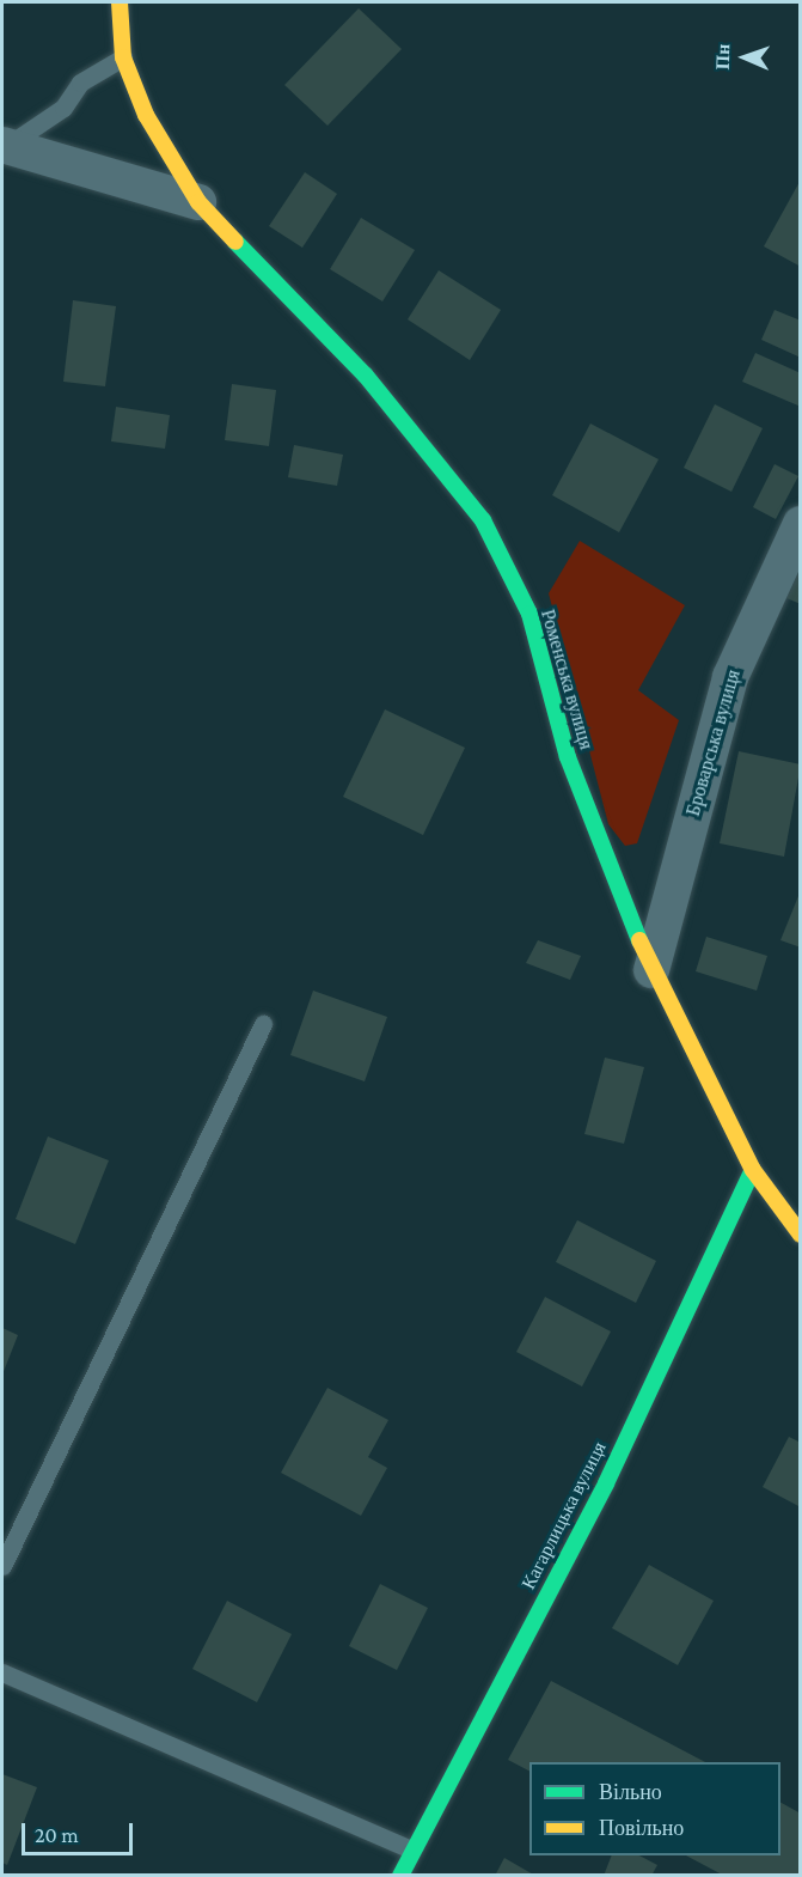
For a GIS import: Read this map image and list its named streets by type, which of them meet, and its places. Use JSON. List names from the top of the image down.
{
  "streets": {
    "street": ["Роменська вулиця", "Броварська вулиця", "Кагарлицька вулиця"]
  },
  "crossings": [
    ["Роменська вулиця", "Броварська вулиця"],
    ["Роменська вулиця", "Кагарлицька вулиця"]
  ],
  "legend": ["Вільно", "Повільно"],
  "scale_bar": "20 m",
  "north": "left"
}
